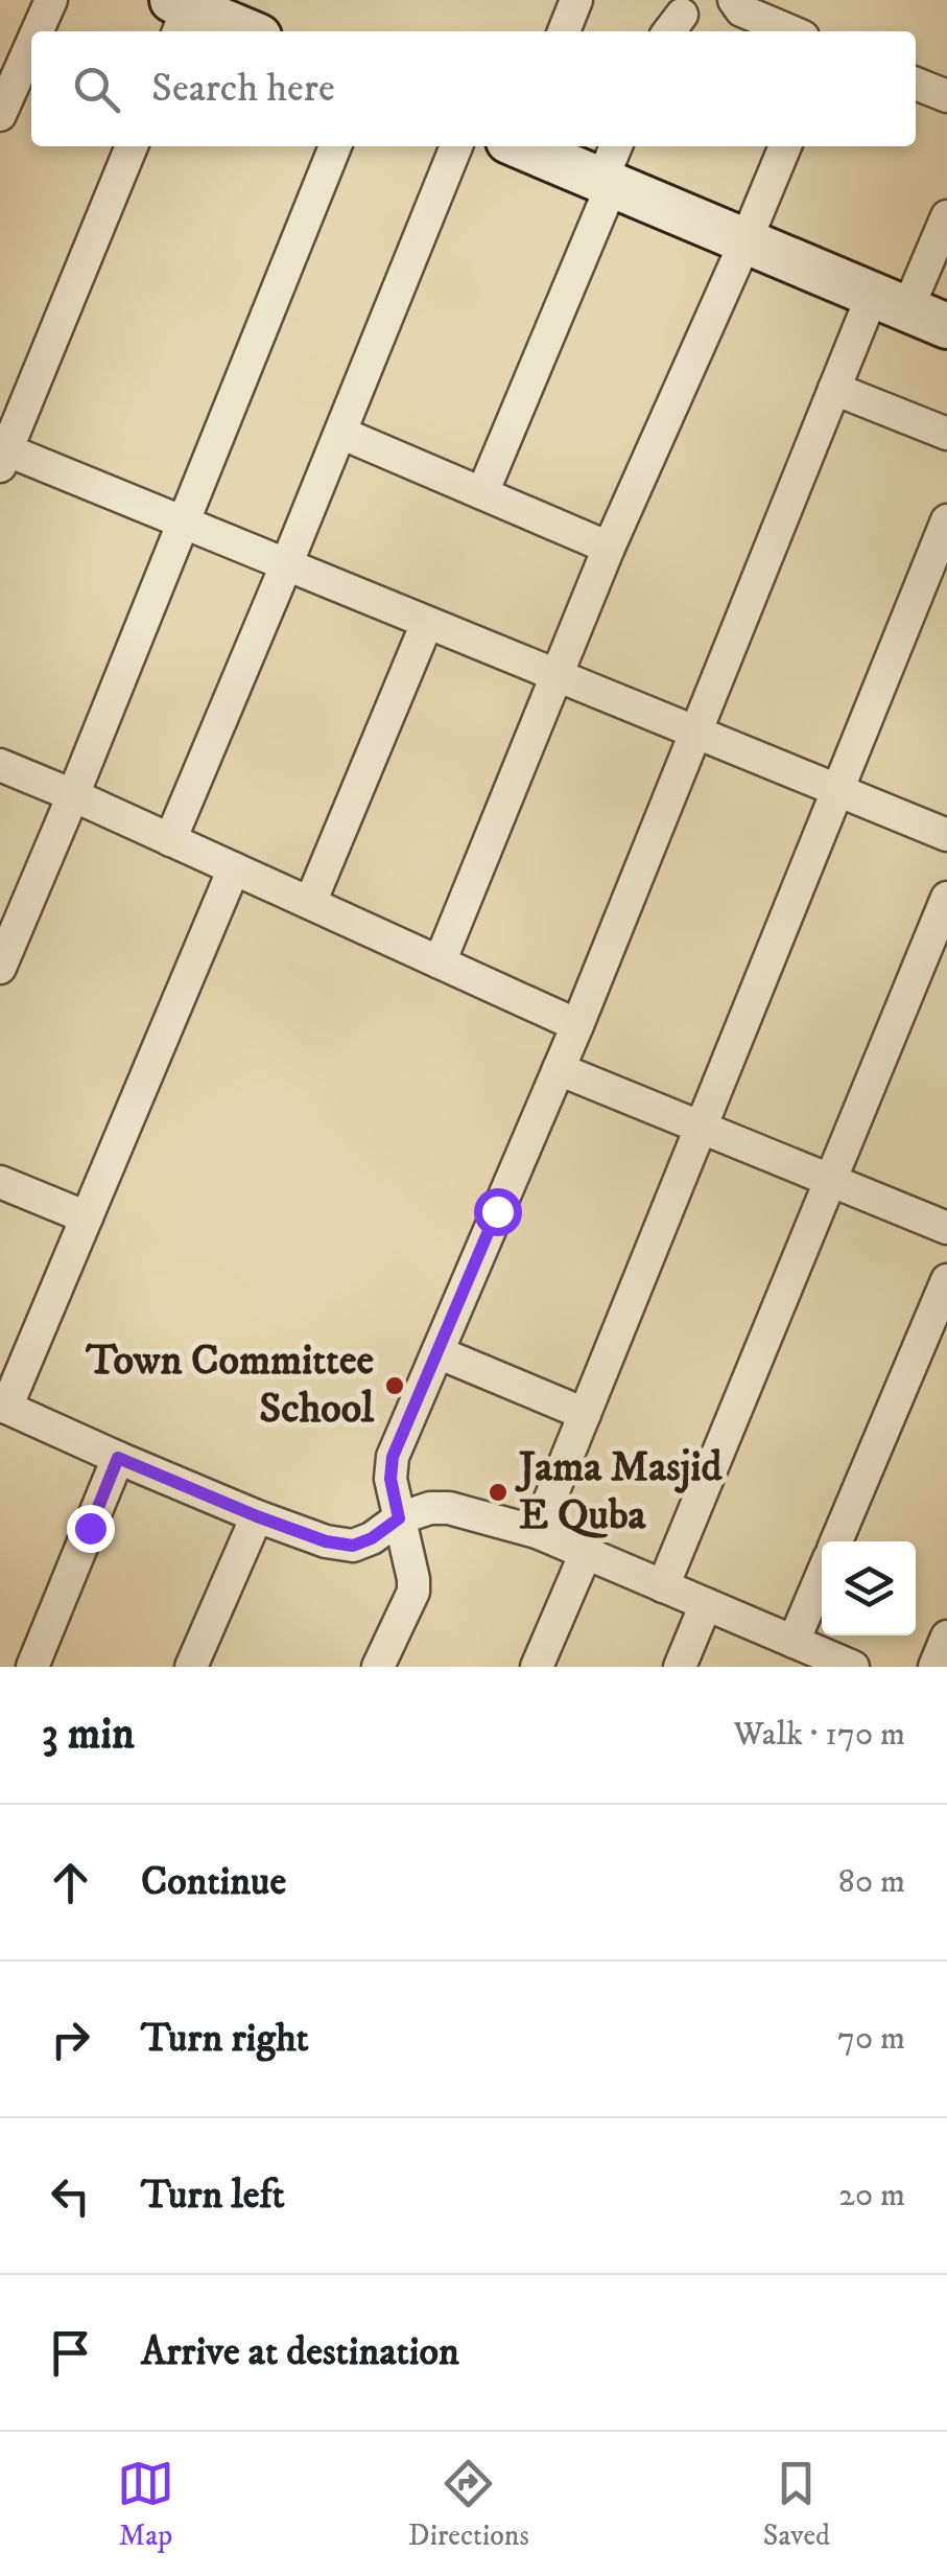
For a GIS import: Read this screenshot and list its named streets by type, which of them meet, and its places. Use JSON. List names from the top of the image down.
{
  "places": ["Town Committee School", "Jama Masjid E Quba"],
  "page": {
    "search": "Search here",
    "heading": ["3 min", "Walk · 170 m"],
    "list": [
      ["Continue", "80 m"],
      ["Turn right", "70 m"],
      ["Turn left", "20 m"],
      "Arrive at destination"
    ],
    "nav": ["Map", "Directions", "Saved"]
  }
}
